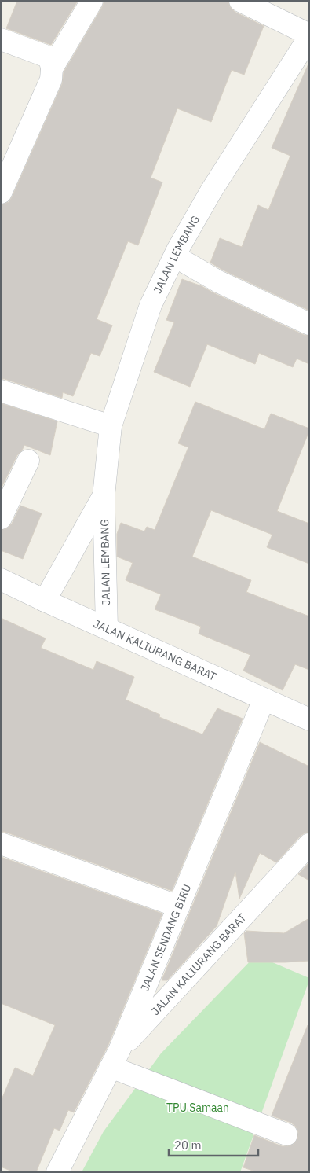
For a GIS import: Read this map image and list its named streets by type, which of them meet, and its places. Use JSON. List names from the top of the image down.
{
  "streets": {
    "street": ["JALAN LEMBANG", "JALAN KALIURANG BARAT", "JALAN SENDANG BIRU"]
  },
  "crossings": [
    ["JALAN LEMBANG", "JALAN KALIURANG BARAT"],
    ["JALAN KALIURANG BARAT", "JALAN SENDANG BIRU"]
  ],
  "parks": ["TPU Samaan"],
  "scale_bar": "20 m"
}
